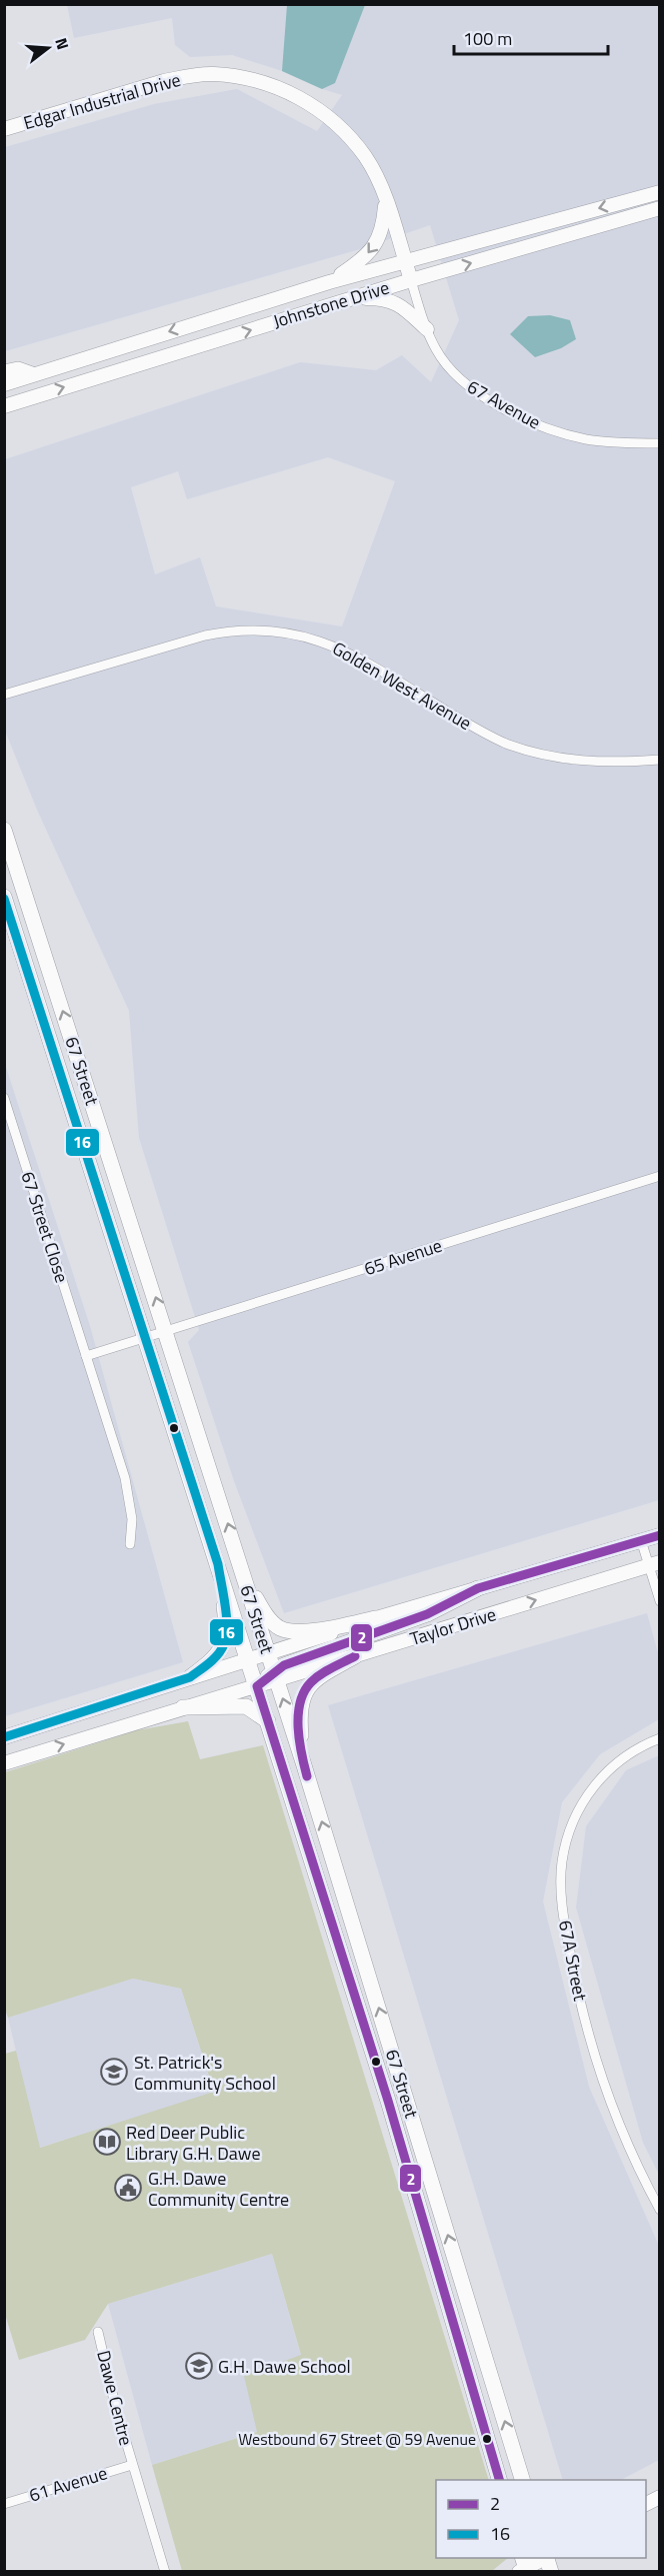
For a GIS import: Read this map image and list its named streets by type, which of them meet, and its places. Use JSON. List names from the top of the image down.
{
  "streets": {
    "main road": [
      "Edgar Industrial Drive",
      "Johnstone Drive",
      "67 Street",
      "Taylor Drive"
    ],
    "street": [
      "67 Avenue",
      "Golden West Avenue",
      "67 Street Close",
      "65 Avenue",
      "67A Street",
      "Dawe Centre",
      "61 Avenue"
    ]
  },
  "crossings": [
    ["Edgar Industrial Drive", "Johnstone Drive"],
    ["Edgar Industrial Drive", "67 Avenue"],
    ["Johnstone Drive", "67 Avenue"],
    ["67 Street", "65 Avenue"],
    ["67 Street", "Taylor Drive"],
    ["Dawe Centre", "61 Avenue"]
  ],
  "places": {
    "school or university": ["St. Patrick's Community School", "G.H. Dawe School"],
    "library": ["Red Deer Public Library G.H. Dawe"],
    "public building": ["G.H. Dawe Community Centre"],
    "other": ["Westbound 67 Street @ 59 Avenue"]
  },
  "lines": ["transit line 16", "transit line 2"],
  "legend": ["2", "16"],
  "scale_bar": "100 m",
  "north": "right"
}
